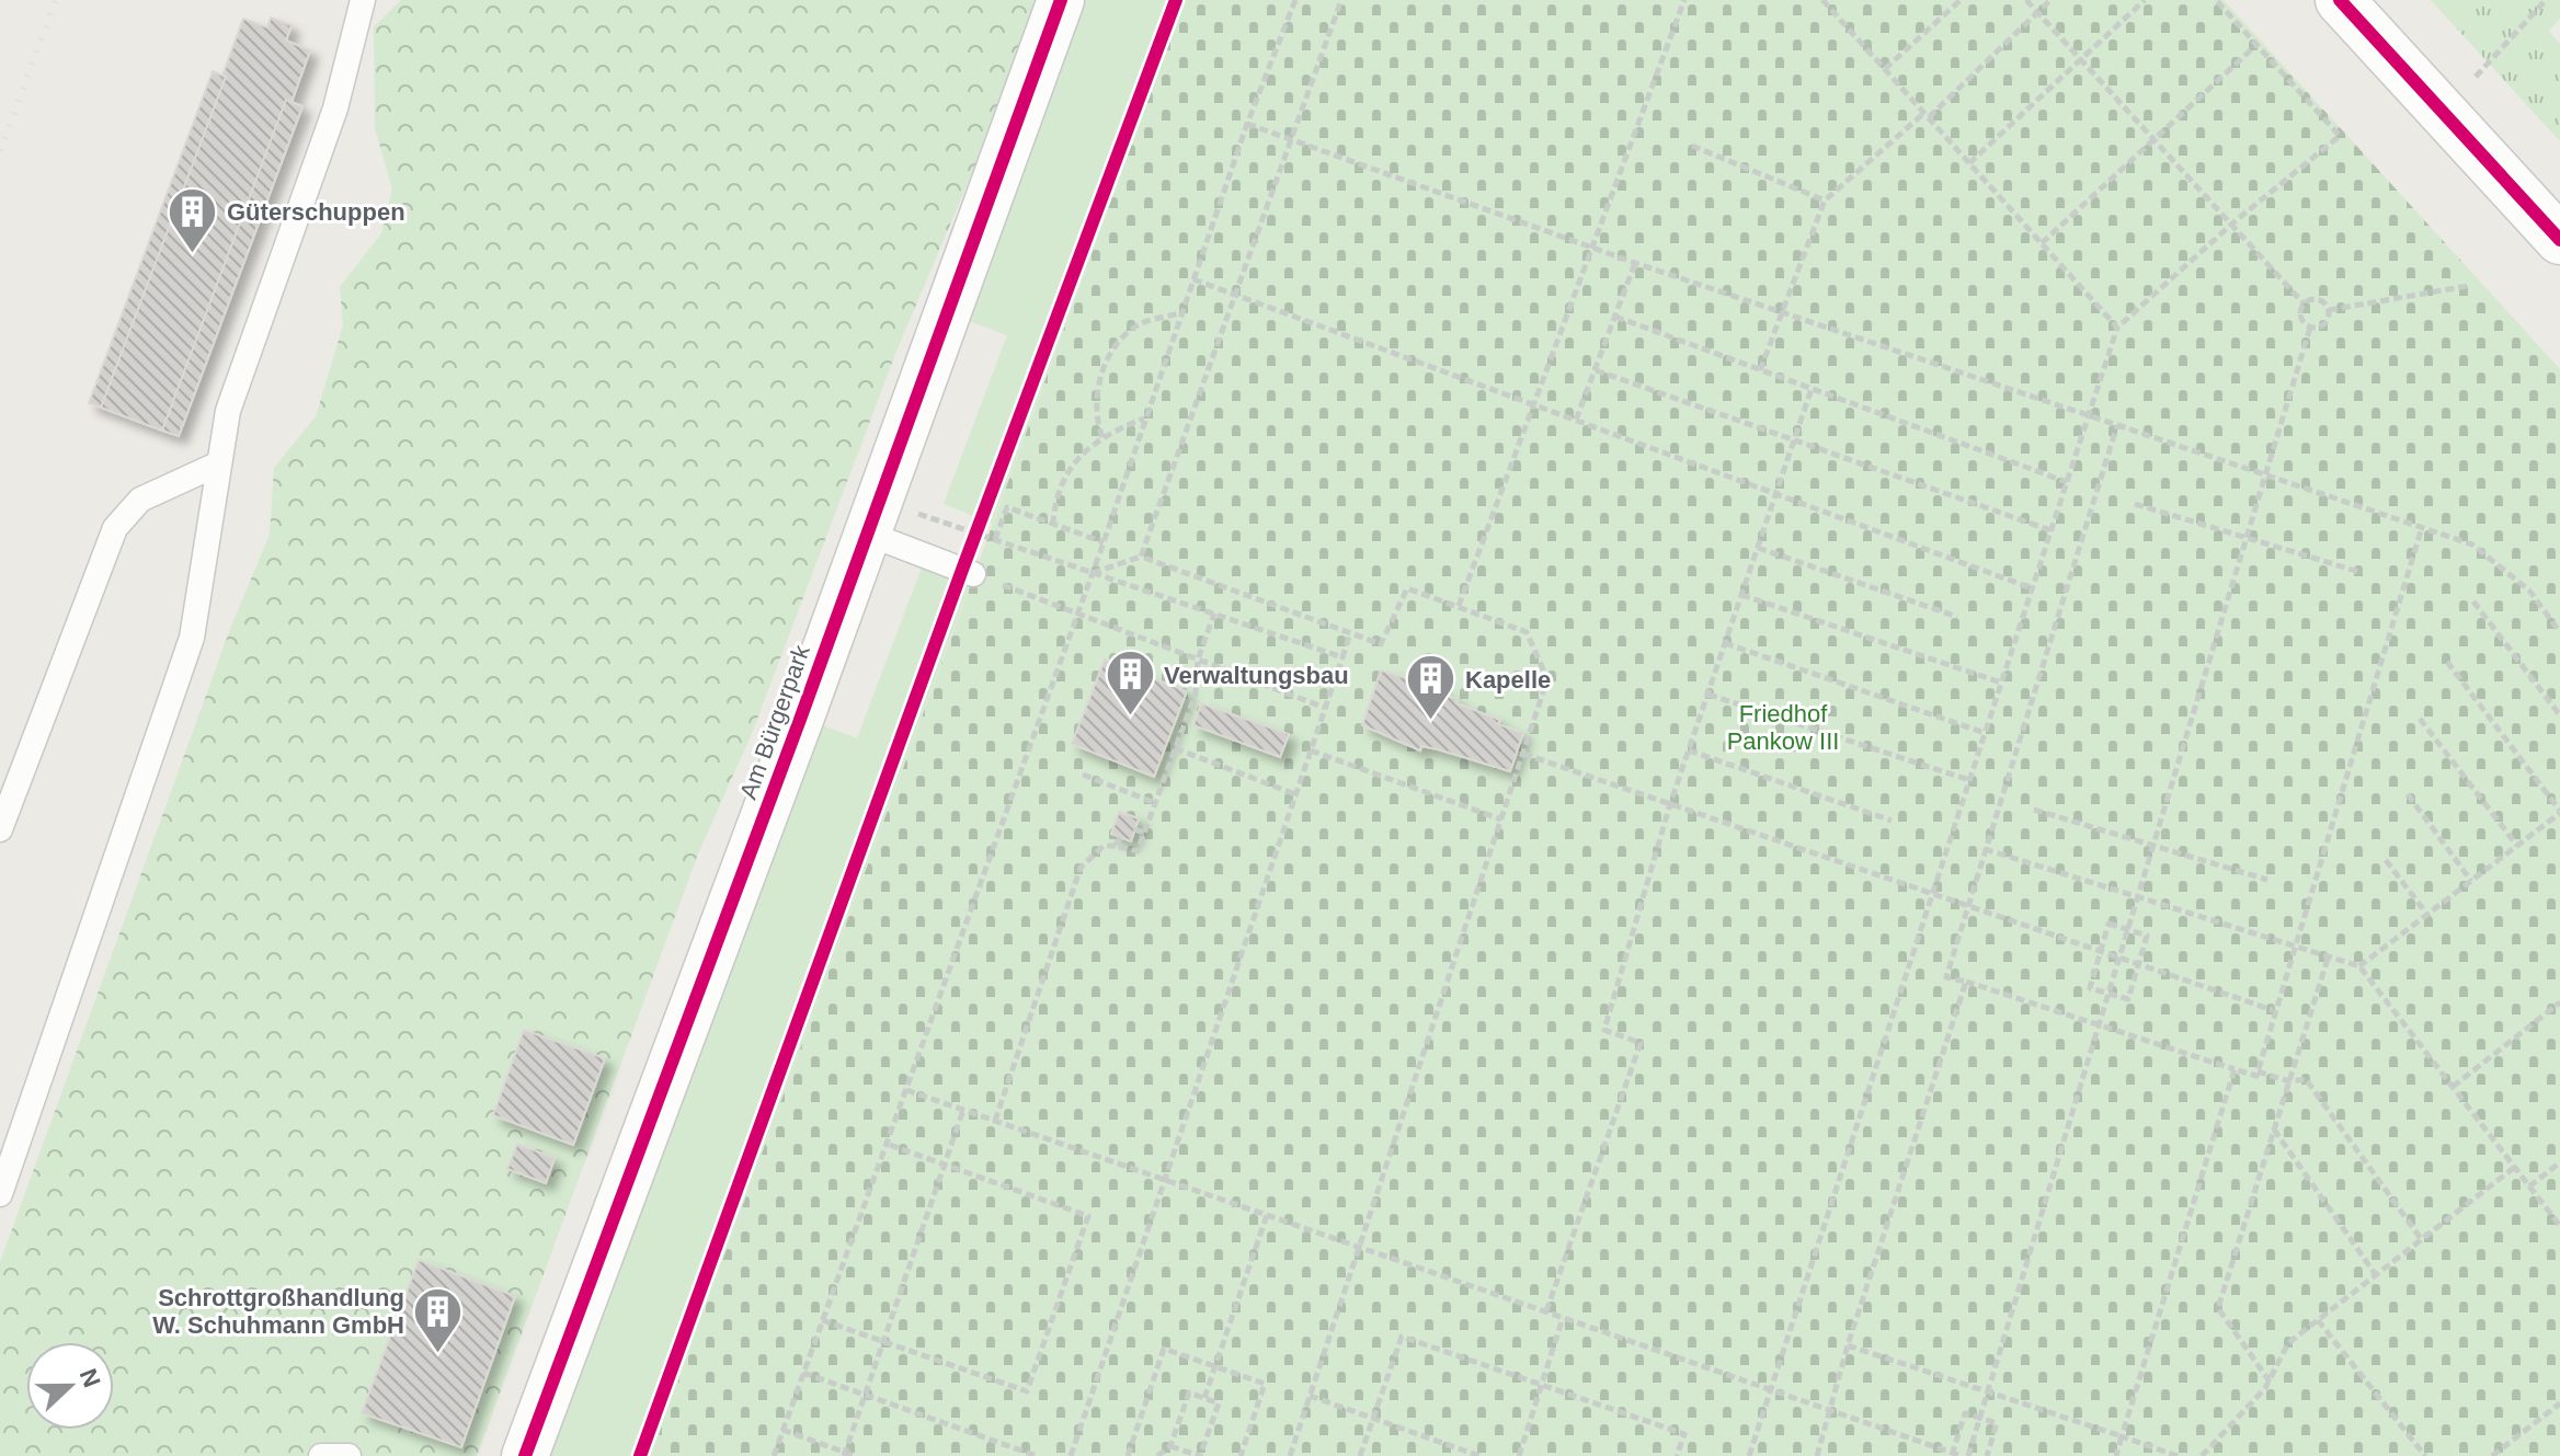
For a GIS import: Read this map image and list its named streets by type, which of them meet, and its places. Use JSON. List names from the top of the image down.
{
  "streets": {
    "street": ["Am Bürgerpark"]
  },
  "parks": ["Friedhof Pankow III"],
  "places": {
    "building": [
      "Güterschuppen",
      "Verwaltungsbau",
      "Kapelle",
      "Schrottgroßhandlung W. Schuhmann GmbH"
    ]
  },
  "north": "right"
}
